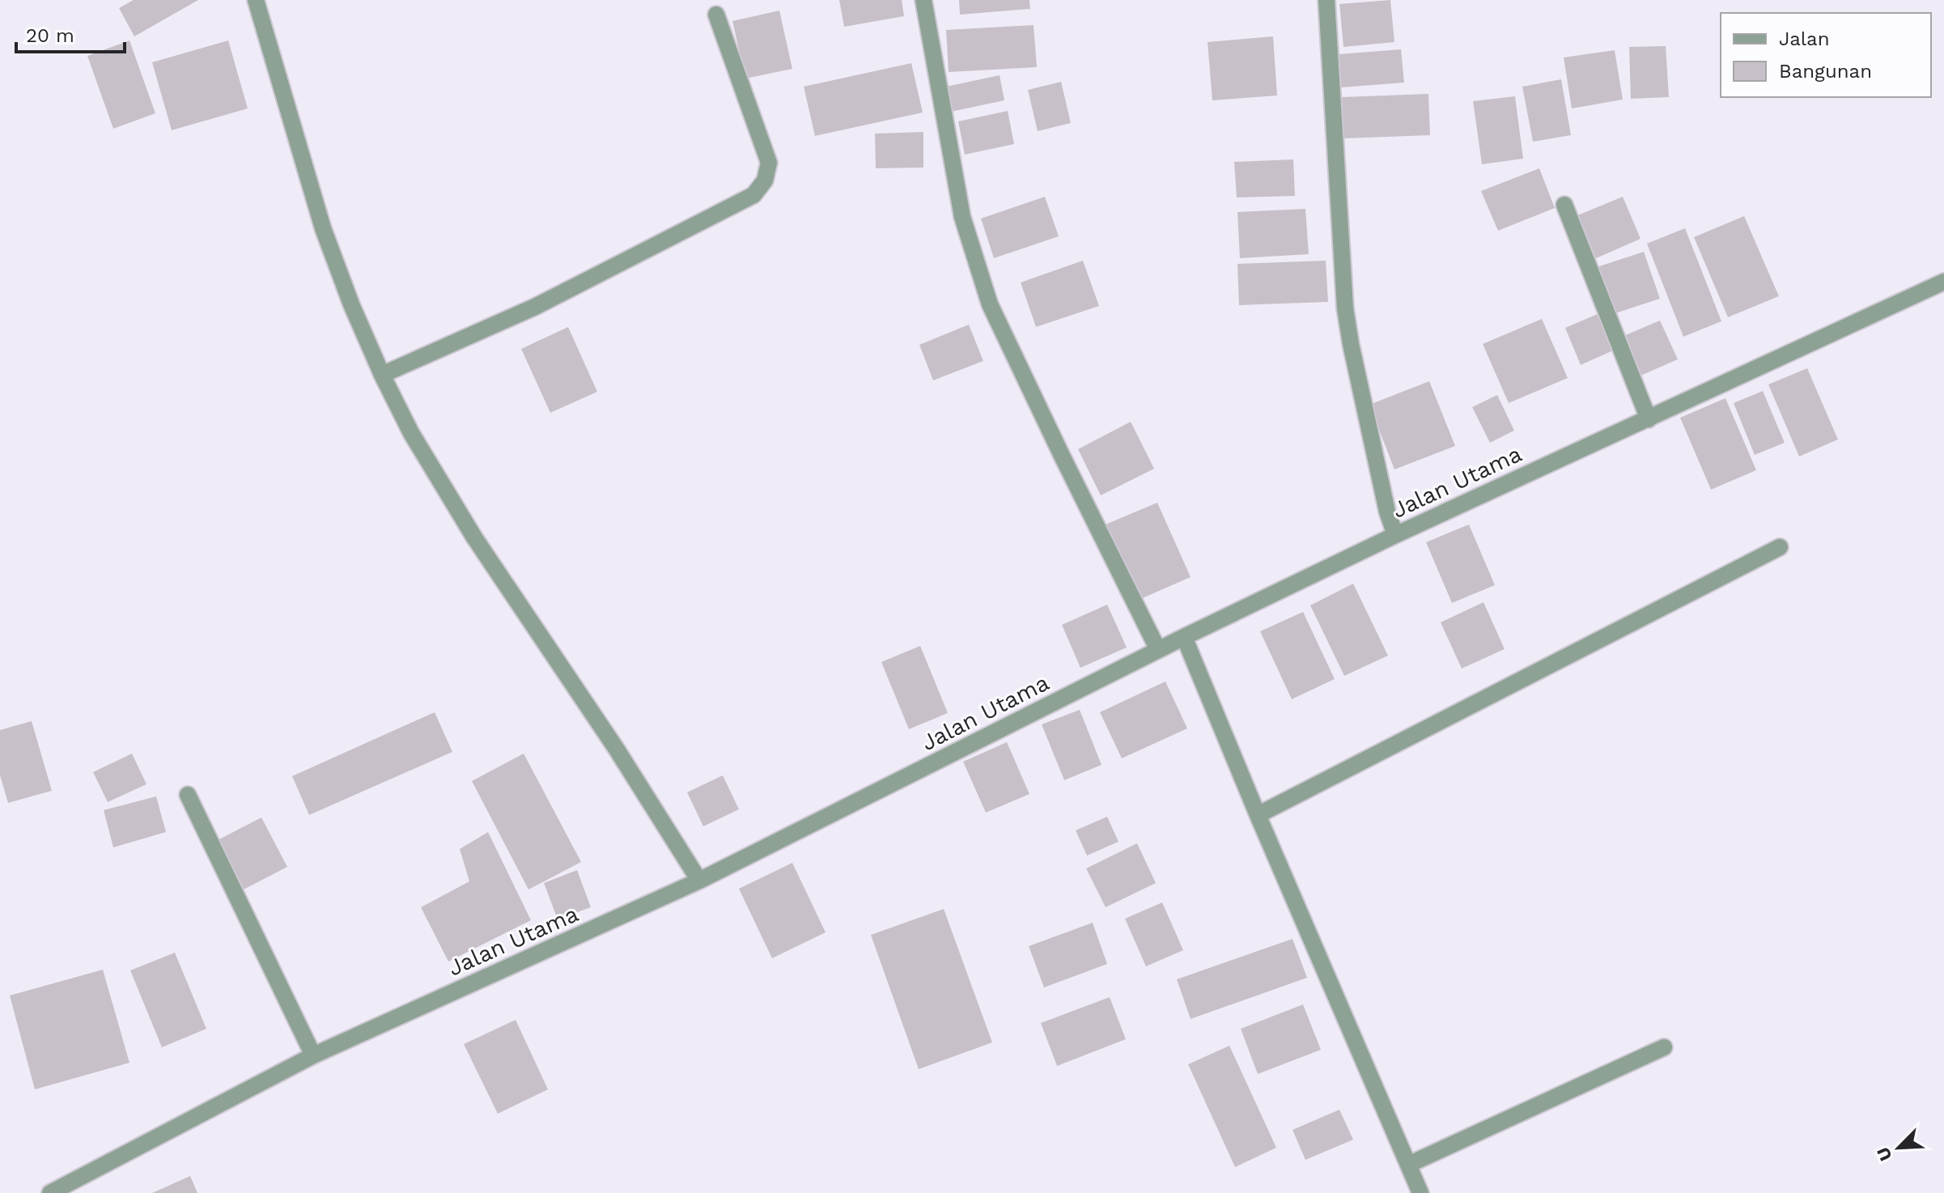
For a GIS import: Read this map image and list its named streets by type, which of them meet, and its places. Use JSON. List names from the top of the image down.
{
  "streets": {
    "street": ["Jalan Utama"]
  },
  "legend": ["Jalan", "Bangunan"],
  "scale_bar": "20 m",
  "north": "bottom left"
}
